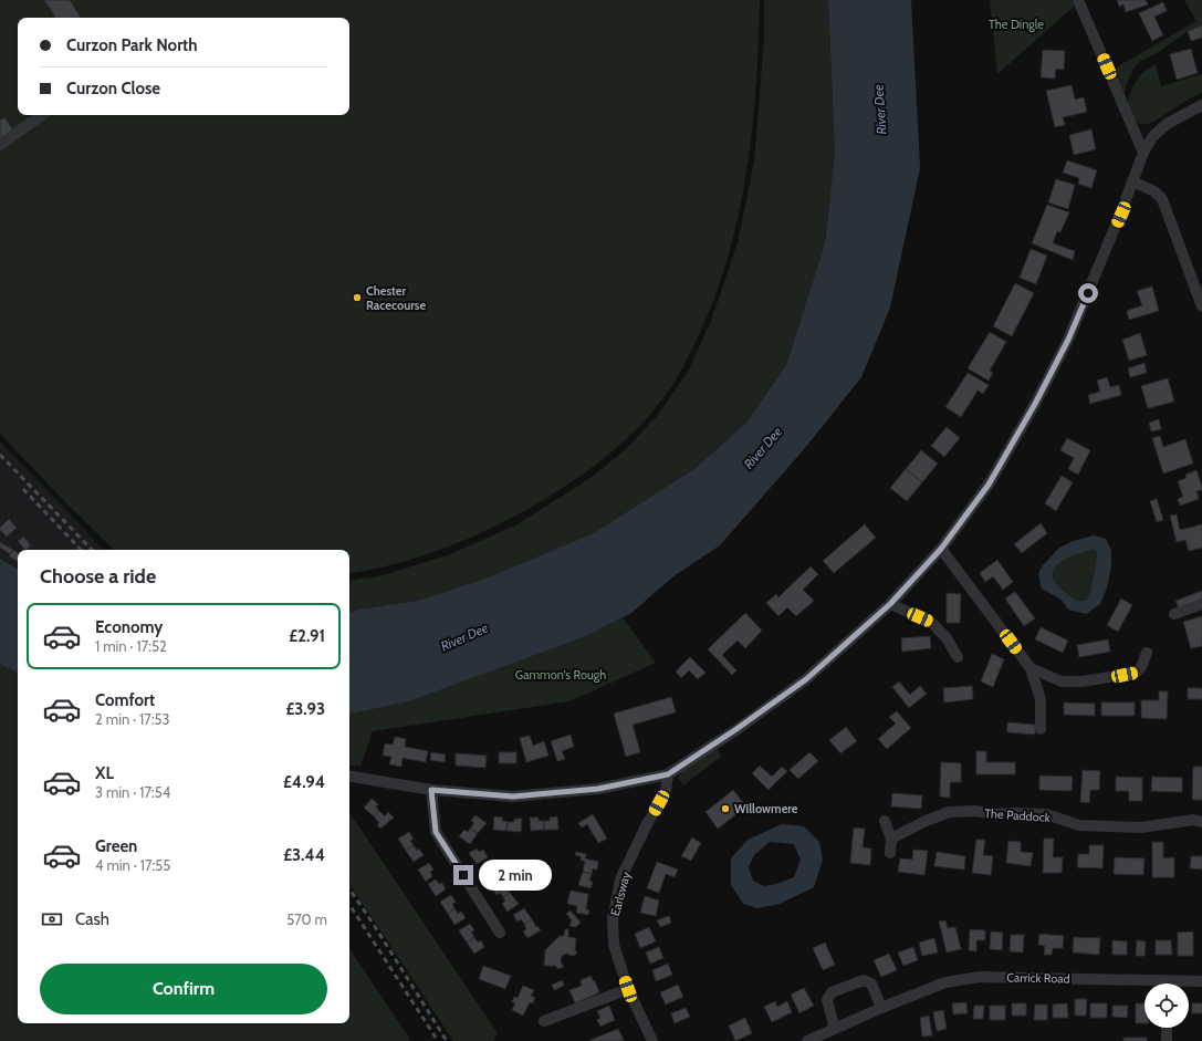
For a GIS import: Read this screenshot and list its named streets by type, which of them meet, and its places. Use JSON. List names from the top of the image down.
{
  "streets": {
    "street": ["The Paddock", "Earlsway", "Carrick Road"]
  },
  "water": ["River Dee"],
  "parks": ["The Dingle", "Gammon's Rough"],
  "places": ["Chester Racecourse", "Willowmere"],
  "page": {
    "banner": ["Curzon Park North", "Curzon Close"],
    "heading": "Choose a ride",
    "list": [
      {
        "name": "Economy",
        "note": "1 min · 17:52",
        "value": "£2.91"
      },
      {
        "name": "Comfort",
        "note": "2 min · 17:53",
        "value": "£3.93"
      },
      {
        "name": "XL",
        "note": "3 min · 17:54",
        "value": "£4.94"
      },
      {
        "name": "Green",
        "note": "4 min · 17:55",
        "value": "£3.44"
      }
    ],
    "bubble": "2 min",
    "pay": ["Cash", "570 m"],
    "buttons": "Confirm"
  }
}
